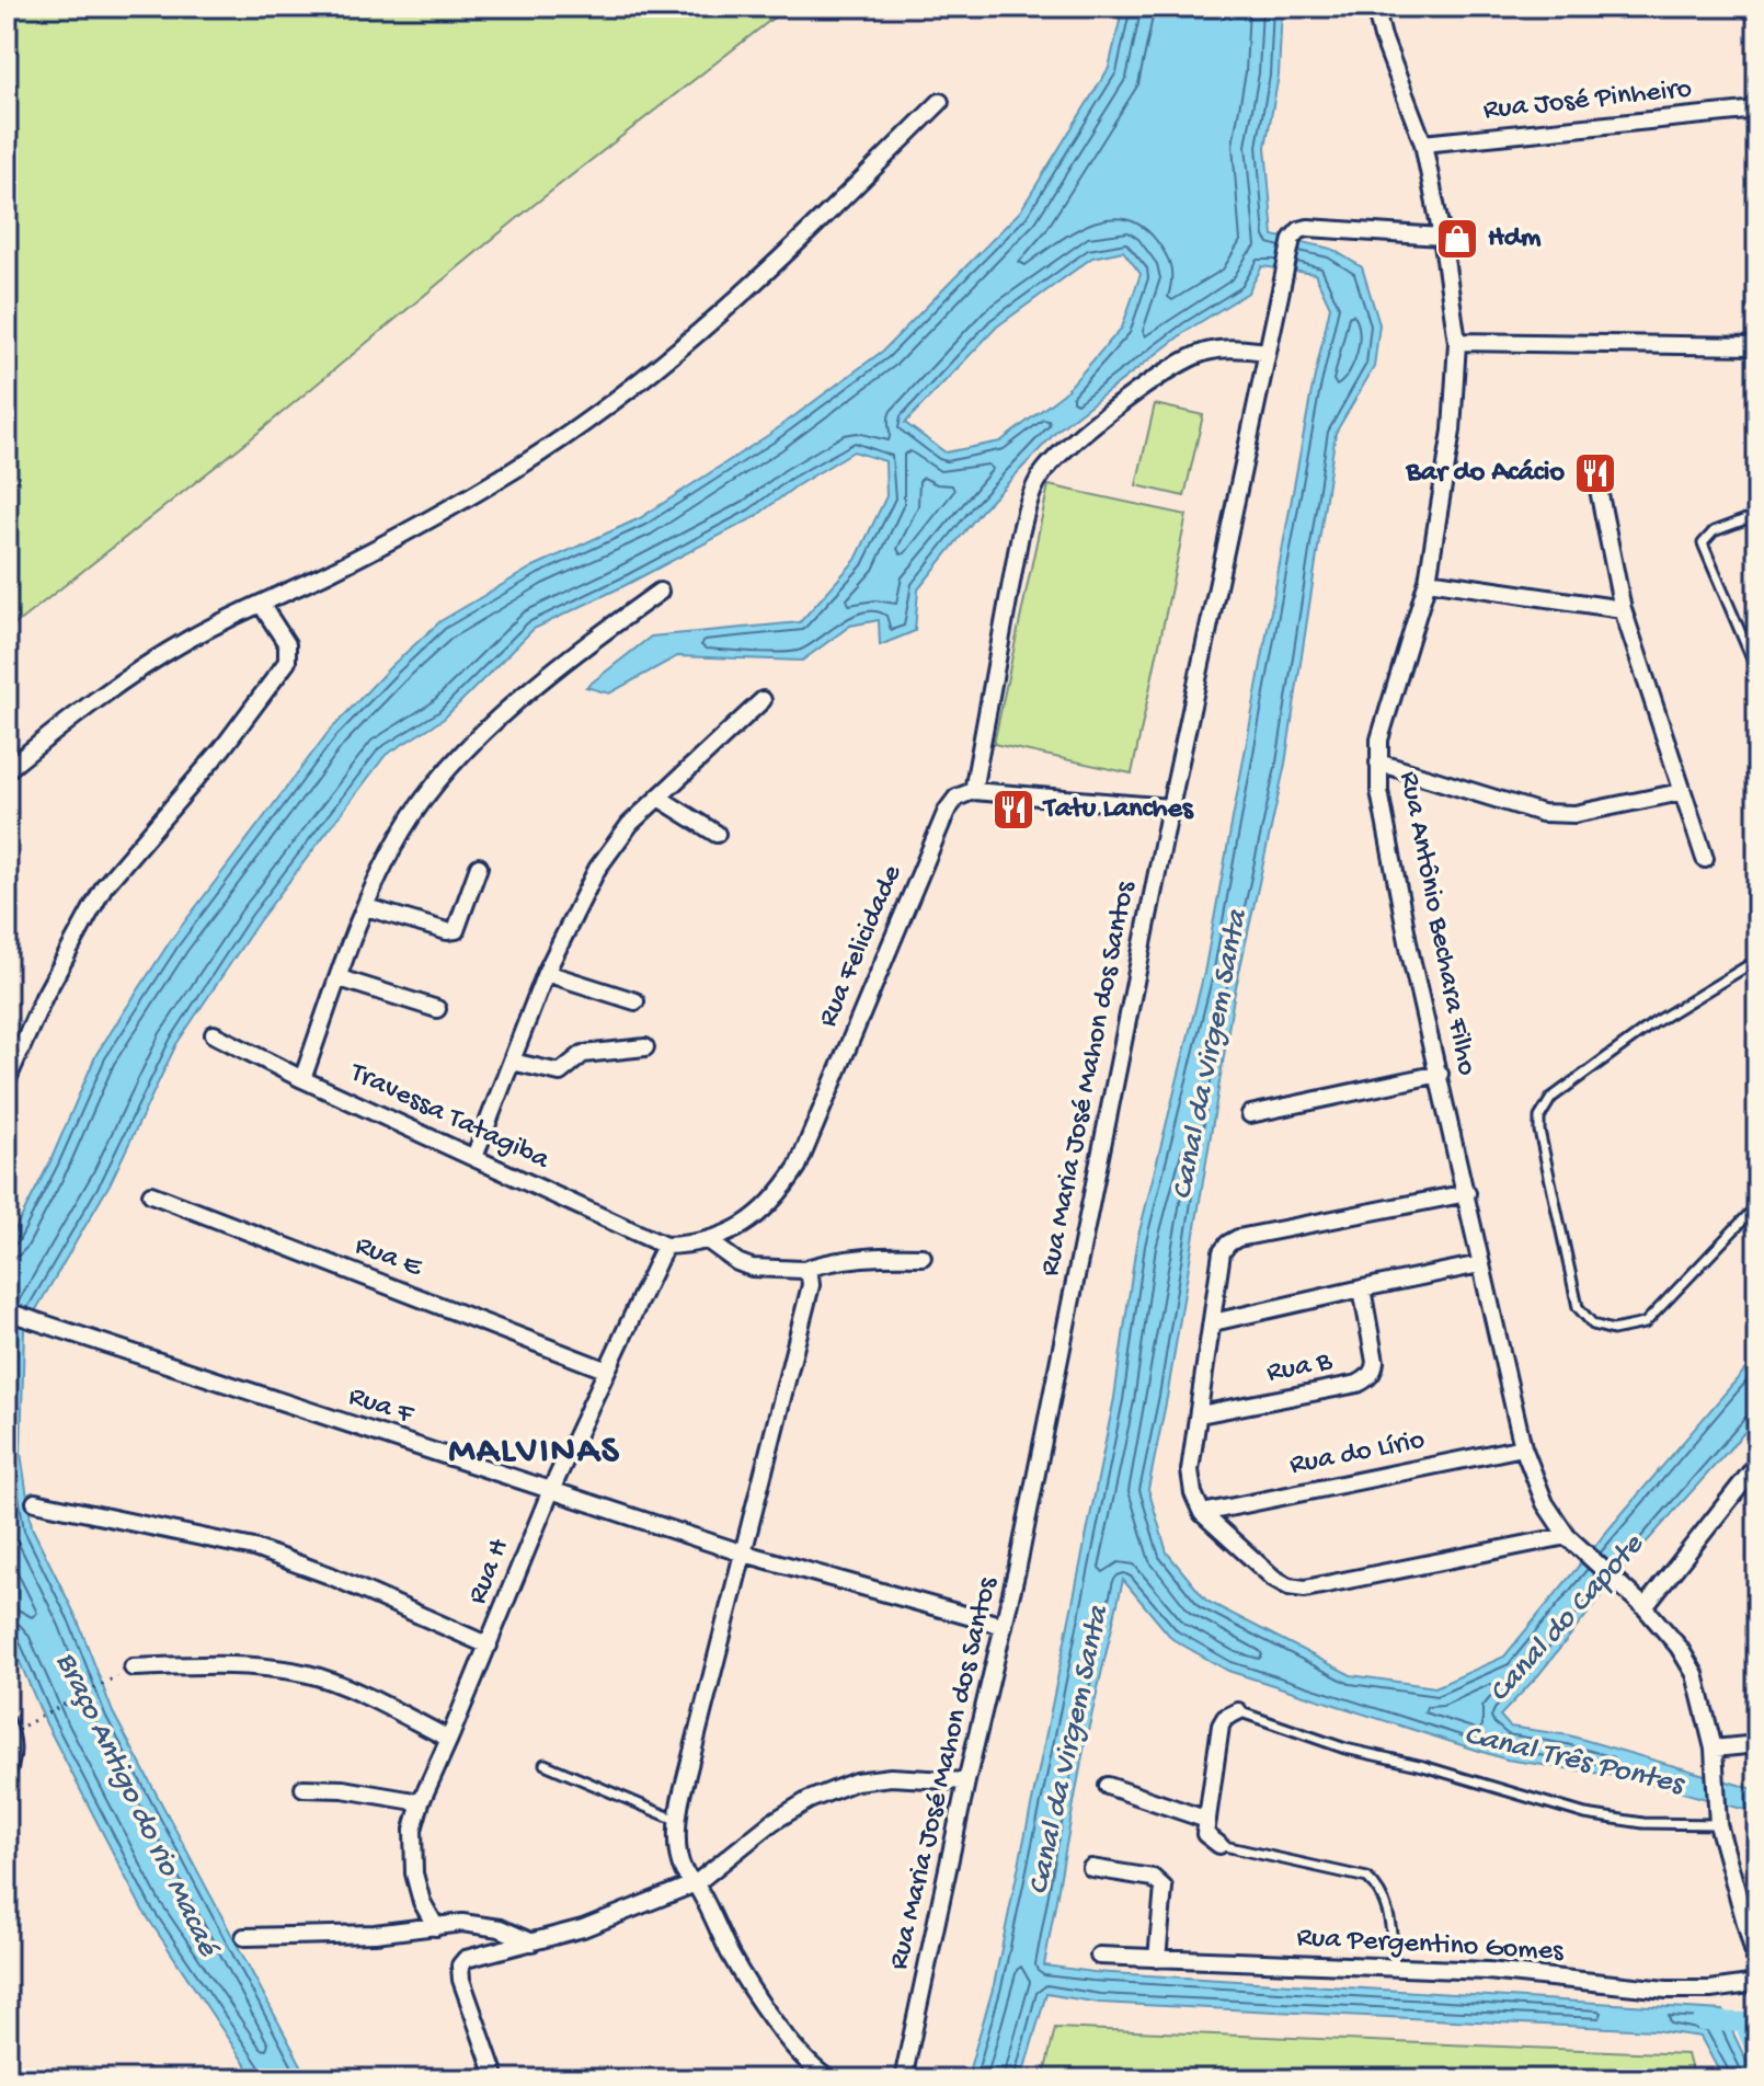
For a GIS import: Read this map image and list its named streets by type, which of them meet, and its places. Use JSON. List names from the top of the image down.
{
  "streets": {
    "street": [
      "Rua José Pinheiro",
      "Rua Antônio Bechara Filho",
      "Rua Felicidade",
      "Rua Maria José Mahon dos Santos",
      "Travessa Tatagiba",
      "Rua E",
      "Rua B",
      "Rua F",
      "Rua do Lírio",
      "Rua H",
      "Rua Pergentino Gomes"
    ]
  },
  "crossings": [
    ["Rua José Pinheiro", "Rua Antônio Bechara Filho"],
    ["Rua Antônio Bechara Filho", "Rua Maria José Mahon dos Santos"],
    ["Rua Antônio Bechara Filho", "Rua do Lírio"],
    ["Rua Felicidade", "Travessa Tatagiba"],
    ["Rua Felicidade", "Rua H"],
    ["Rua Maria José Mahon dos Santos", "Rua F"],
    ["Travessa Tatagiba", "Rua H"],
    ["Rua E", "Rua H"],
    ["Rua F", "Rua H"]
  ],
  "districts": ["MALVINAS"],
  "water": [
    "Canal da Virgem Santa",
    "Canal do Capote",
    "Canal Três Pontes",
    "Braço Antigo do rio Macaé"
  ],
  "places": {
    "shop": ["Hdm"],
    "restaurant": ["Bar do Acácio", "Tatu Lanches"]
  }
}
